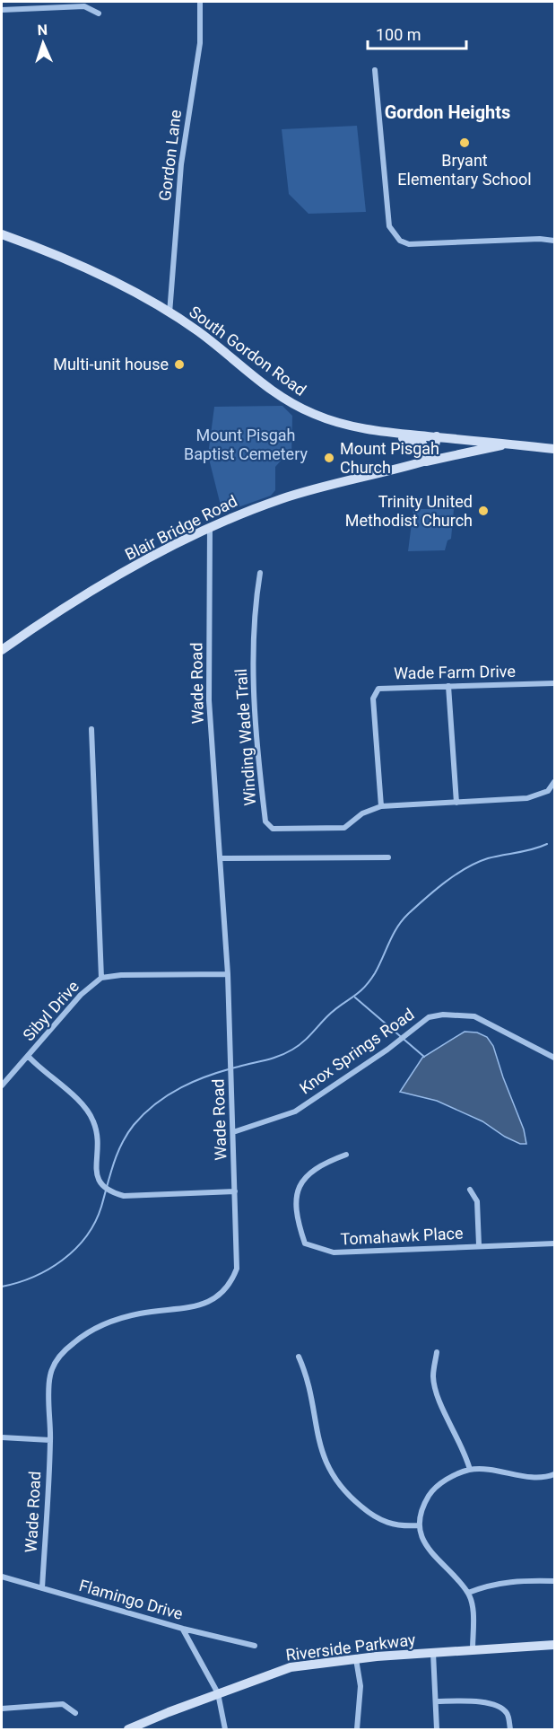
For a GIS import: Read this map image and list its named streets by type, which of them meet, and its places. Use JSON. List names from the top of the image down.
{
  "streets": {
    "street": [
      "Gordon Lane",
      "South Gordon Road",
      "Blair Bridge Road",
      "Wade Farm Drive",
      "Wade Road",
      "Winding Wade Trail",
      "Sibyl Drive",
      "Knox Springs Road",
      "Tomahawk Place",
      "Flamingo Drive",
      "Riverside Parkway"
    ]
  },
  "crossings": [
    ["Gordon Lane", "South Gordon Road"],
    ["South Gordon Road", "Blair Bridge Road"],
    ["Blair Bridge Road", "Wade Road"],
    ["Wade Farm Drive", "Winding Wade Trail"],
    ["Wade Road", "Sibyl Drive"],
    ["Wade Road", "Knox Springs Road"],
    ["Wade Road", "Flamingo Drive"]
  ],
  "districts": ["Gordon Heights"],
  "parks": ["Mount Pisgah Baptist Cemetery"],
  "places": [
    "Bryant Elementary School",
    "Multi-unit house",
    "Mount Pisgah Church",
    "Trinity United Methodist Church"
  ],
  "scale_bar": "100 m",
  "north": "top"
}
